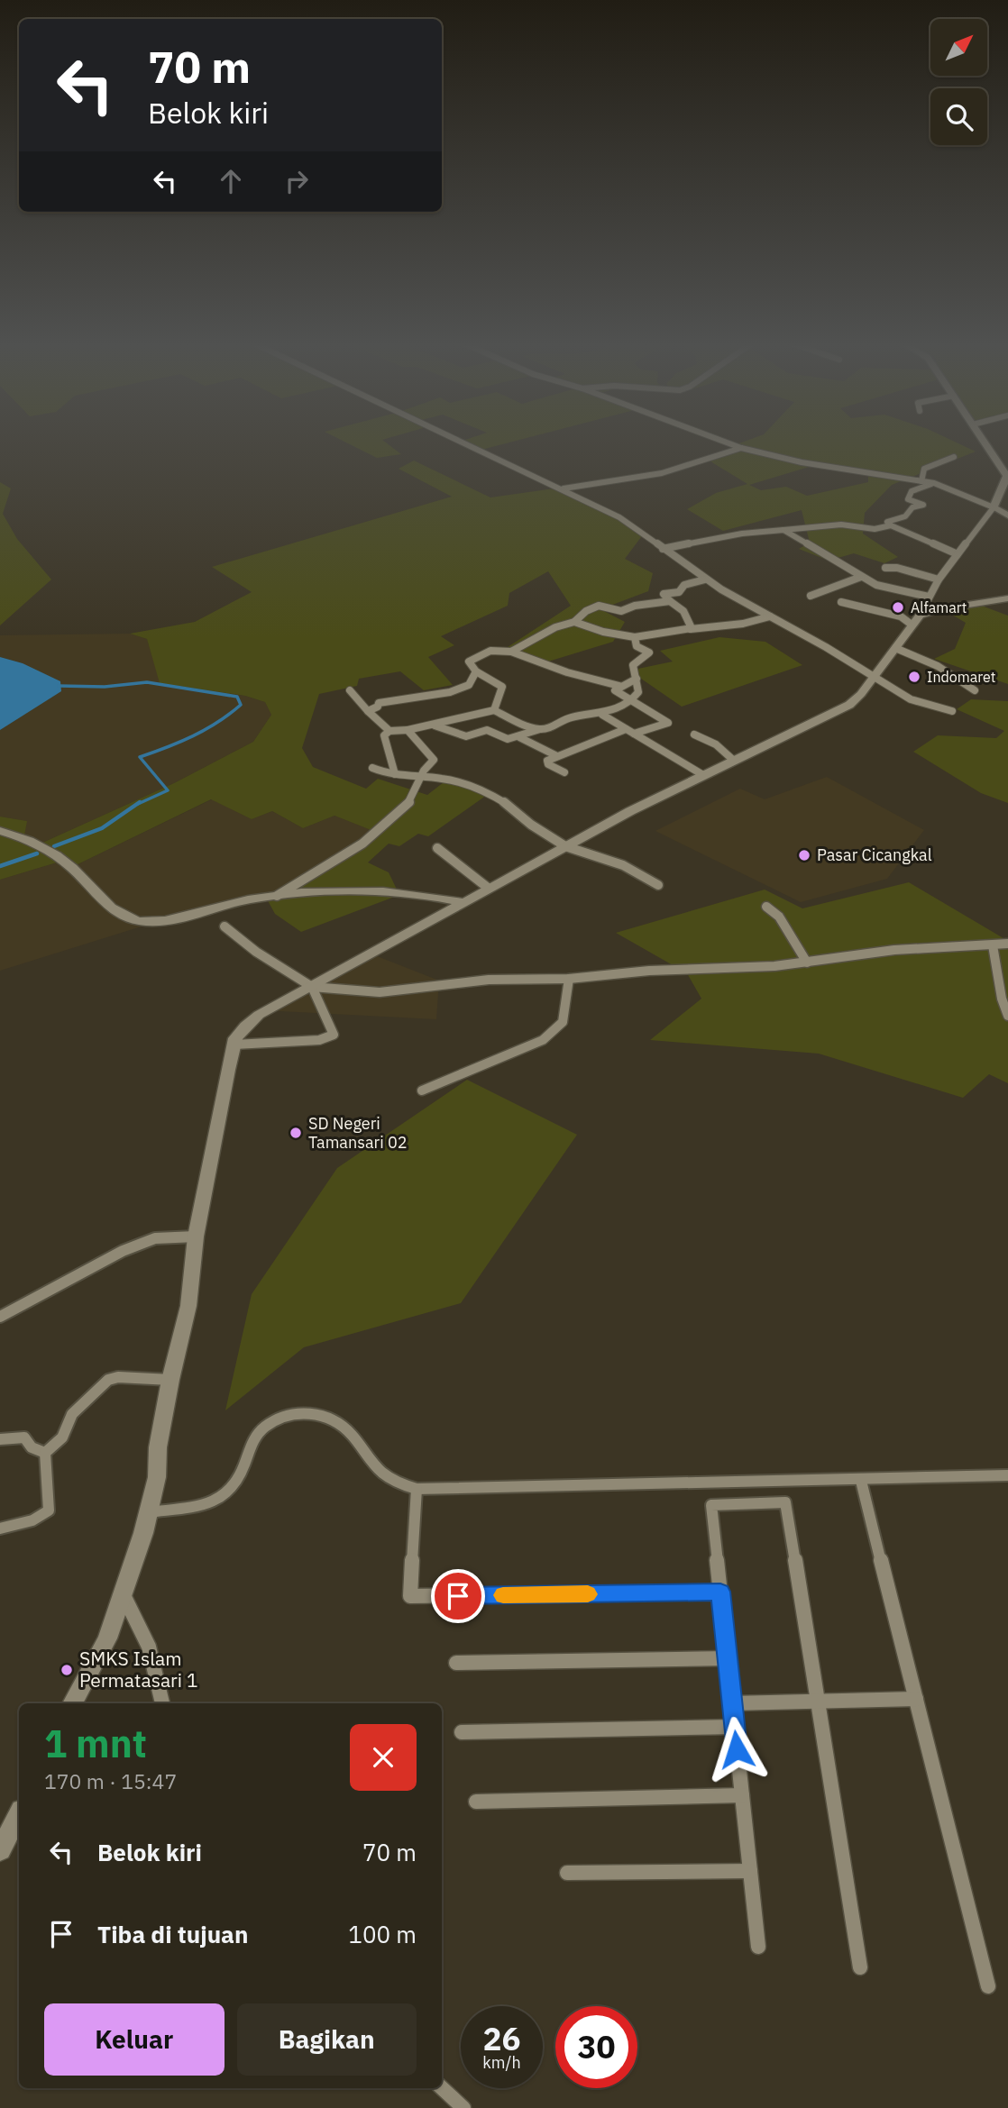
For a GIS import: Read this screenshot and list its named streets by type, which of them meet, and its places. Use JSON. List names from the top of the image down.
{
  "places": [
    "Alfamart",
    "Indomaret",
    "Pasar Cicangkal",
    "SD Negeri Tamansari 02",
    "SMKS Islam Permatasari 1"
  ],
  "north": "top right",
  "page": {
    "turn": ["70 m", "Belok kiri"],
    "heading": ["1 mnt", "170 m · 15:47"],
    "list": [
      {
        "name": "Belok kiri",
        "value": "70 m"
      },
      {
        "name": "Tiba di tujuan",
        "value": "100 m"
      }
    ],
    "buttons": ["Keluar", "Bagikan"],
    "speed": "26 km/h",
    "limit": "30"
  }
}
